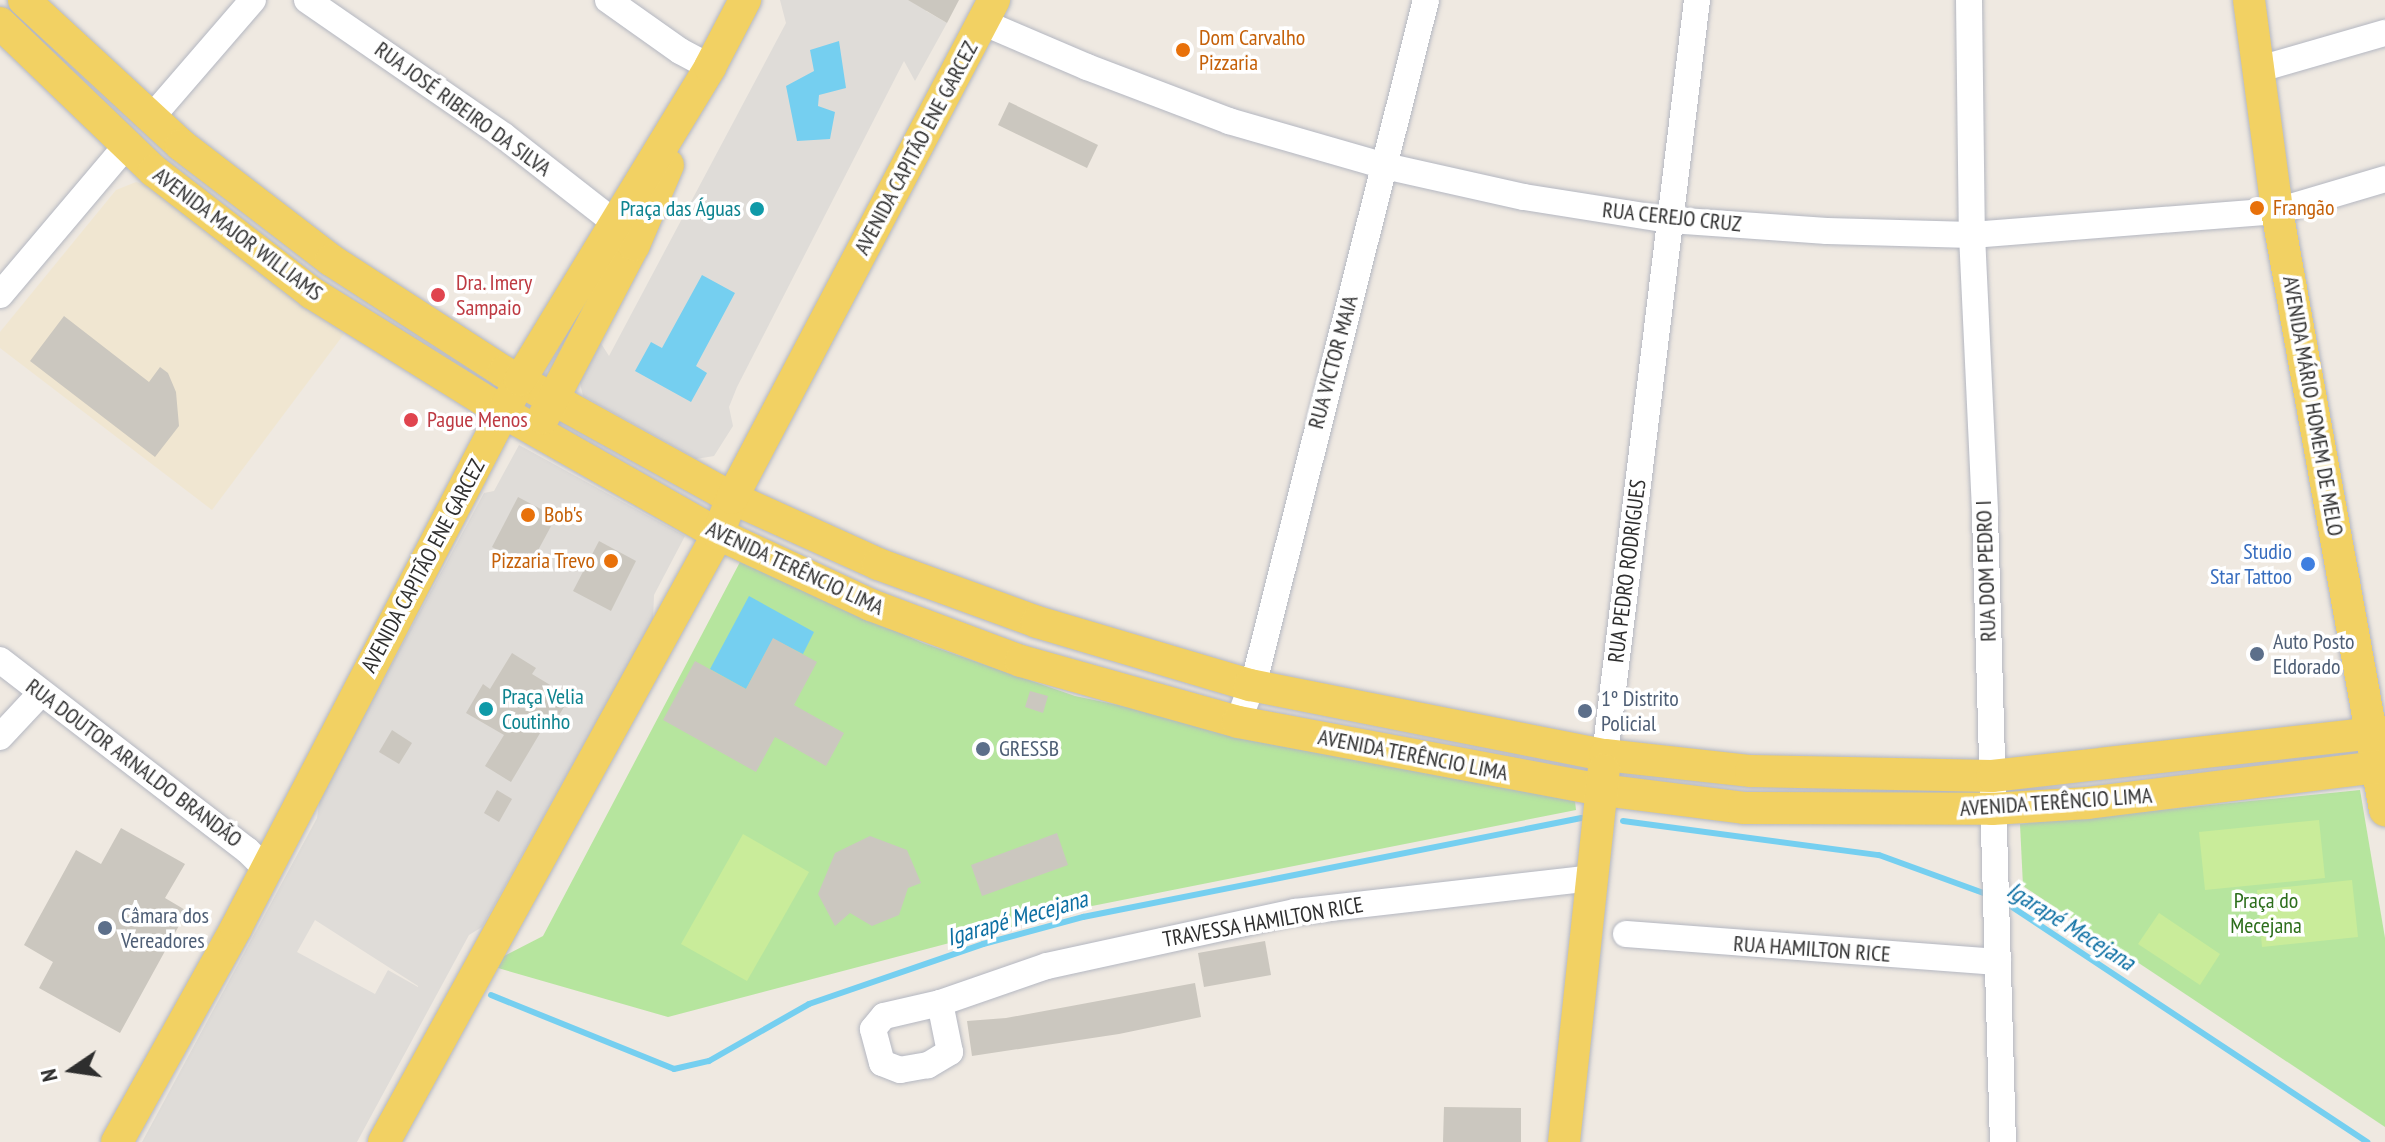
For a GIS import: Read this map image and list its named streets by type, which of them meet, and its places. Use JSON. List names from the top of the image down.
{
  "streets": {
    "main road": [
      "AVENIDA CAPITÃO ENE GARCEZ",
      "AVENIDA MAJOR WILLIAMS",
      "AVENIDA MÁRIO HOMEM DE MELO",
      "AVENIDA TERÊNCIO LIMA",
      "RUA PEDRO RODRIGUES"
    ],
    "street": [
      "RUA JOSÉ RIBEIRO DA SILVA",
      "RUA CEREJO CRUZ",
      "RUA VICTOR MAIA",
      "RUA DOM PEDRO I",
      "RUA DOUTOR ARNALDO BRANDÃO",
      "TRAVESSA HAMILTON RICE",
      "RUA HAMILTON RICE"
    ]
  },
  "crossings": [
    ["RUA JOSÉ RIBEIRO DA SILVA", "AVENIDA CAPITÃO ENE GARCEZ"],
    ["AVENIDA CAPITÃO ENE GARCEZ", "RUA CEREJO CRUZ"],
    ["AVENIDA CAPITÃO ENE GARCEZ", "AVENIDA MAJOR WILLIAMS"],
    ["AVENIDA CAPITÃO ENE GARCEZ", "AVENIDA TERÊNCIO LIMA"],
    ["AVENIDA CAPITÃO ENE GARCEZ", "RUA DOUTOR ARNALDO BRANDÃO"],
    ["RUA CEREJO CRUZ", "RUA VICTOR MAIA"],
    ["RUA CEREJO CRUZ", "AVENIDA MÁRIO HOMEM DE MELO"],
    ["RUA CEREJO CRUZ", "RUA PEDRO RODRIGUES"],
    ["RUA CEREJO CRUZ", "RUA DOM PEDRO I"],
    ["AVENIDA MAJOR WILLIAMS", "AVENIDA TERÊNCIO LIMA"],
    ["RUA VICTOR MAIA", "AVENIDA TERÊNCIO LIMA"],
    ["AVENIDA MÁRIO HOMEM DE MELO", "AVENIDA TERÊNCIO LIMA"],
    ["AVENIDA TERÊNCIO LIMA", "RUA PEDRO RODRIGUES"],
    ["AVENIDA TERÊNCIO LIMA", "RUA DOM PEDRO I"],
    ["RUA PEDRO RODRIGUES", "TRAVESSA HAMILTON RICE"],
    ["RUA DOM PEDRO I", "RUA HAMILTON RICE"]
  ],
  "water": ["Igarapé Mecejana"],
  "parks": ["Praça do Mecejana"],
  "places": [
    "Dom Carvalho Pizzaria",
    "Frangão",
    "Praça das Águas",
    "Dra. Imery Sampaio",
    "Pague Menos",
    "Bob's",
    "Pizzaria Trevo",
    "Studio Star Tattoo",
    "Auto Posto Eldorado",
    "Praça Velia Coutinho",
    "1º Distrito Policial",
    "GRESSB",
    "Câmara dos Vereadores"
  ],
  "north": "left"
}
